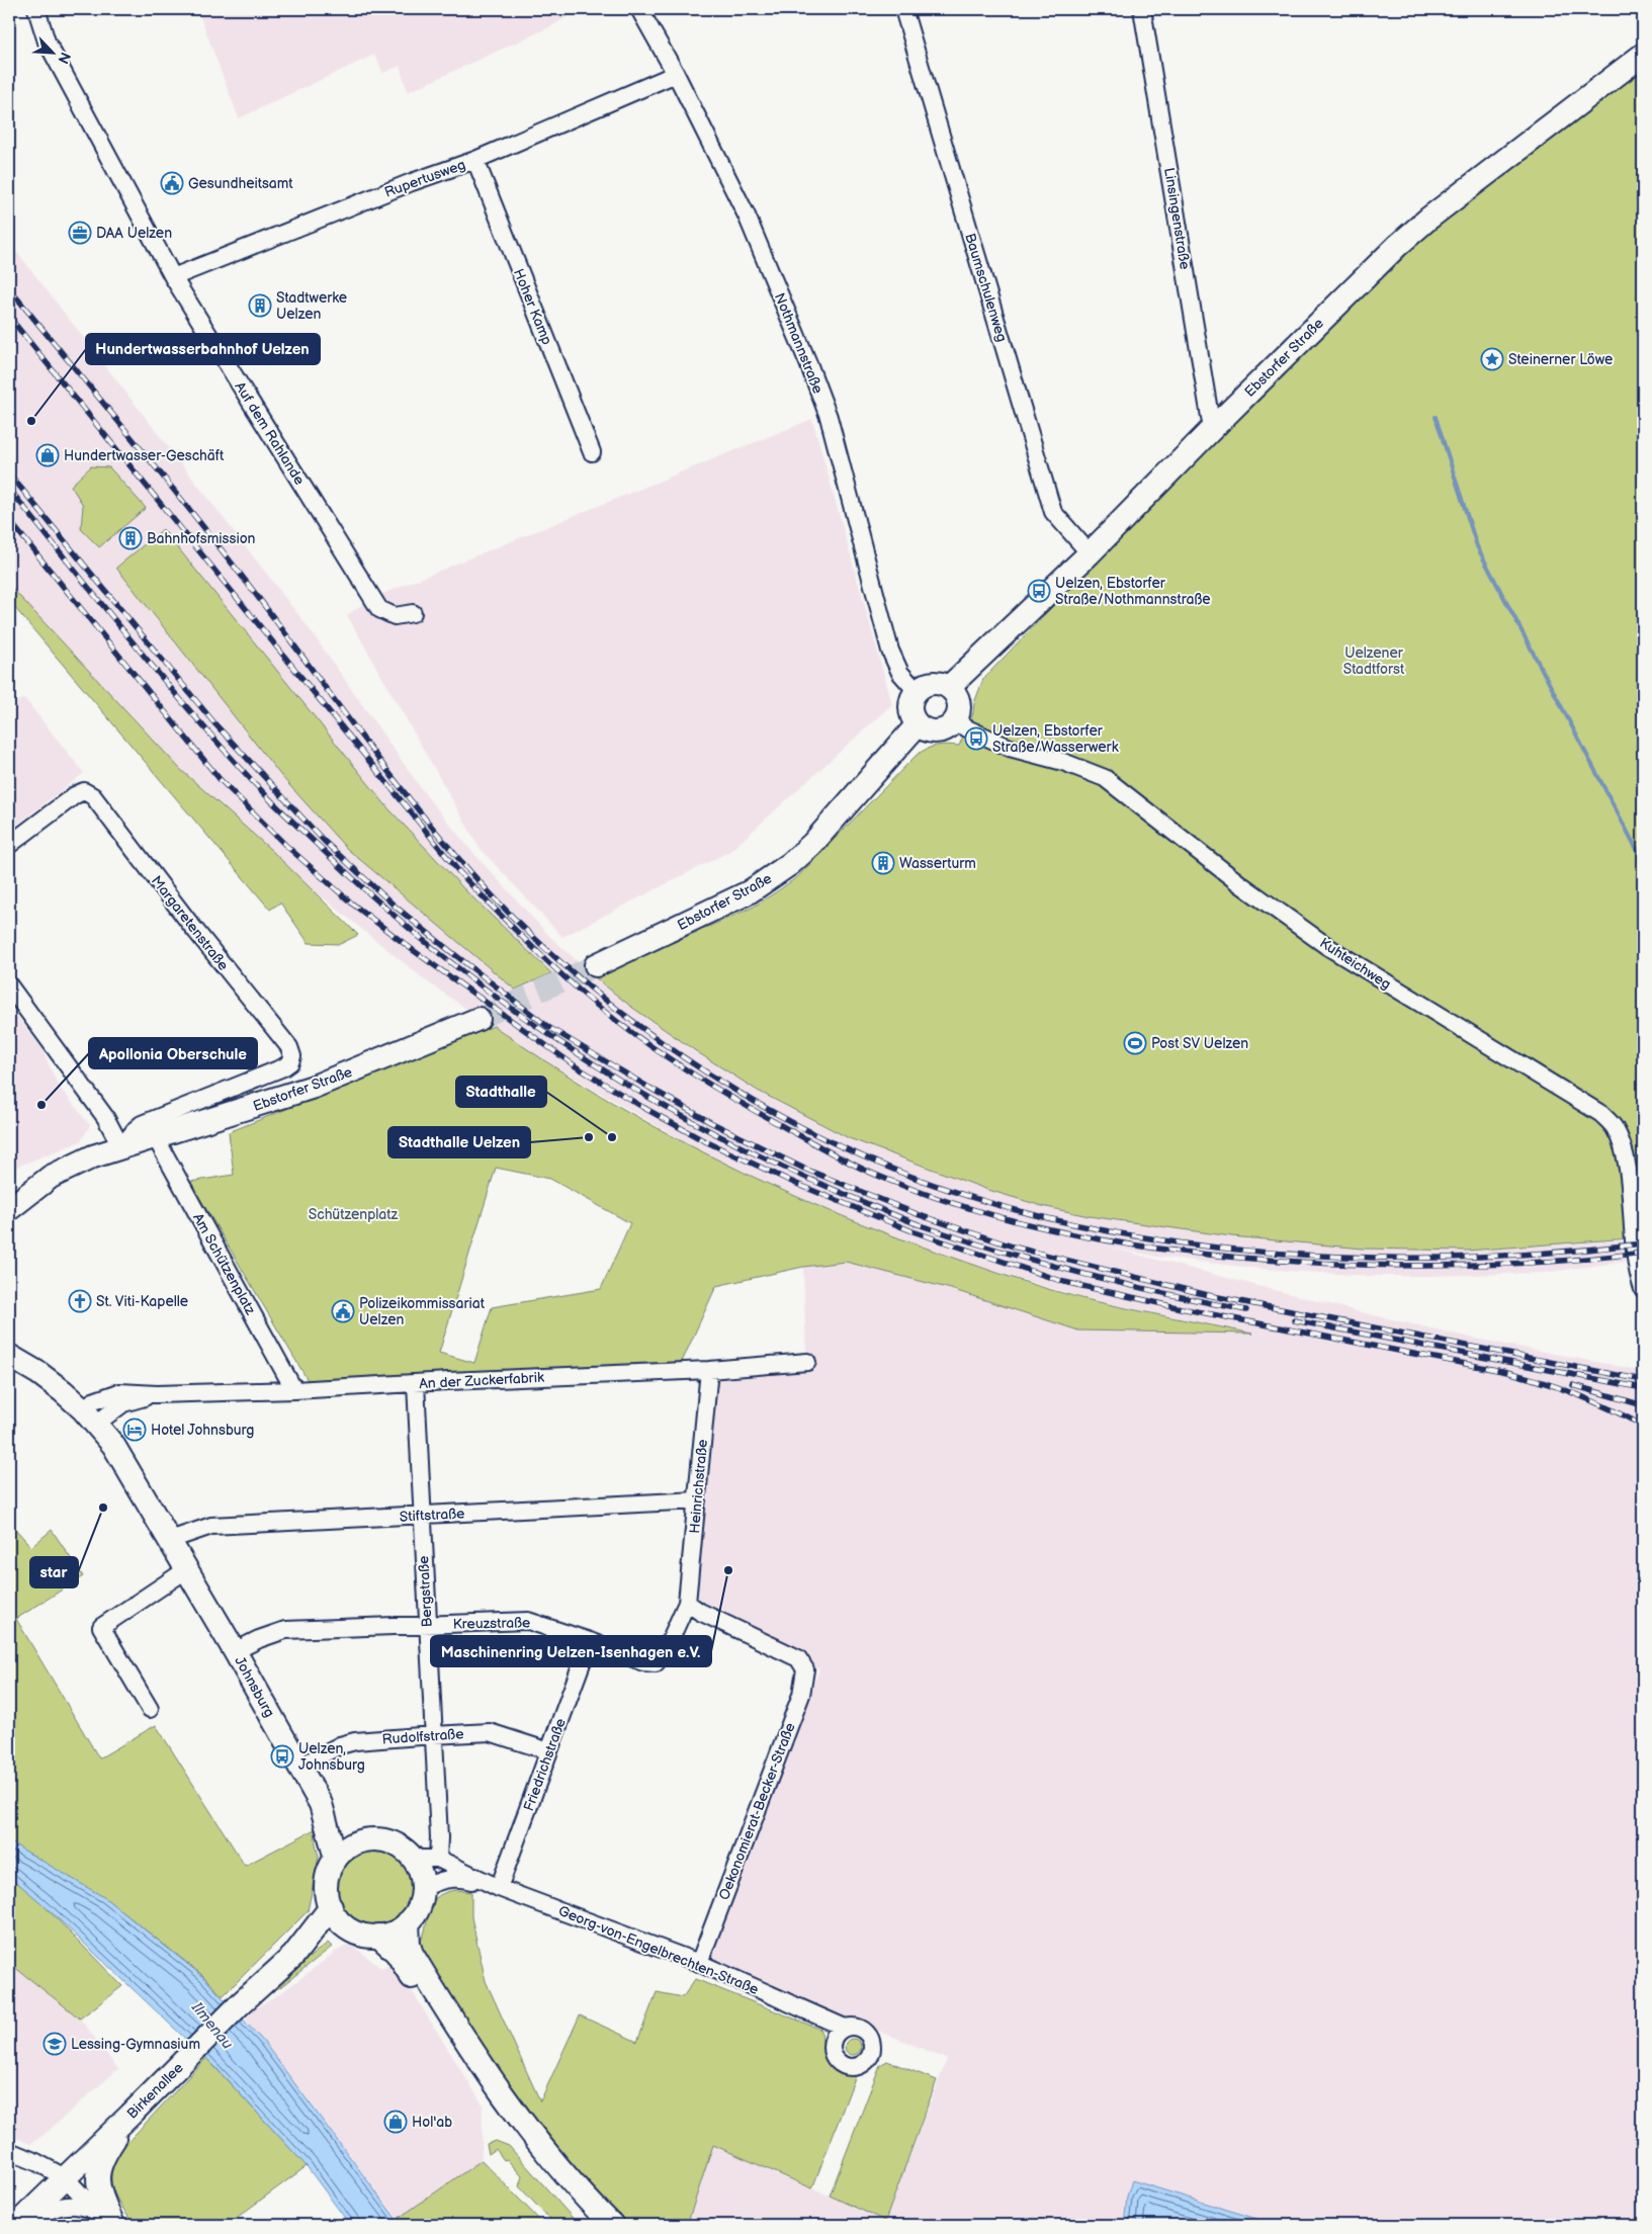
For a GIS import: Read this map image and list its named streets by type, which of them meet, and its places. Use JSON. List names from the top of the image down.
{
  "streets": {
    "main road": ["Ebstorfer Straße", "Johnsburg", "Birkenallee"],
    "street": [
      "Rupertusweg",
      "Linsingenstraße",
      "Baumschulenweg",
      "Hoher Kamp",
      "Nothmannstraße",
      "Auf dem Rahlande",
      "Margaretenstraße",
      "Kuhteichweg",
      "Am Schützenplatz",
      "An der Zuckerfabrik",
      "Heinrichstraße",
      "Stiftstraße",
      "Bergstraße",
      "Kreuzstraße",
      "Rudolfstraße",
      "Friedrichstraße",
      "Oekonomierat-Becker-Straße",
      "Georg-von-Engelbrechten-Straße"
    ]
  },
  "crossings": [
    ["Rupertusweg", "Hoher Kamp"],
    ["Rupertusweg", "Nothmannstraße"],
    ["Rupertusweg", "Auf dem Rahlande"],
    ["Linsingenstraße", "Ebstorfer Straße"],
    ["Baumschulenweg", "Ebstorfer Straße"],
    ["Nothmannstraße", "Ebstorfer Straße"],
    ["Nothmannstraße", "Kuhteichweg"],
    ["Ebstorfer Straße", "Margaretenstraße"],
    ["Ebstorfer Straße", "Kuhteichweg"],
    ["Ebstorfer Straße", "Am Schützenplatz"],
    ["Am Schützenplatz", "An der Zuckerfabrik"],
    ["An der Zuckerfabrik", "Heinrichstraße"],
    ["An der Zuckerfabrik", "Bergstraße"],
    ["An der Zuckerfabrik", "Johnsburg"],
    ["Heinrichstraße", "Stiftstraße"],
    ["Heinrichstraße", "Kreuzstraße"],
    ["Heinrichstraße", "Oekonomierat-Becker-Straße"],
    ["Stiftstraße", "Bergstraße"],
    ["Stiftstraße", "Johnsburg"],
    ["Bergstraße", "Kreuzstraße"],
    ["Bergstraße", "Rudolfstraße"],
    ["Bergstraße", "Georg-von-Engelbrechten-Straße"],
    ["Kreuzstraße", "Johnsburg"],
    ["Kreuzstraße", "Friedrichstraße"],
    ["Johnsburg", "Rudolfstraße"],
    ["Johnsburg", "Georg-von-Engelbrechten-Straße"],
    ["Johnsburg", "Birkenallee"],
    ["Rudolfstraße", "Friedrichstraße"],
    ["Friedrichstraße", "Georg-von-Engelbrechten-Straße"],
    ["Oekonomierat-Becker-Straße", "Georg-von-Engelbrechten-Straße"],
    ["Georg-von-Engelbrechten-Straße", "Birkenallee"]
  ],
  "water": ["Ilmenau"],
  "parks": ["Uelzener Stadtforst", "Schützenplatz"],
  "places": {
    "public building": ["Gesundheitsamt", "Polizeikommissariat Uelzen"],
    "office": ["DAA Uelzen"],
    "building": ["Stadtwerke Uelzen", "Bahnhofsmission", "Wasserturm"],
    "place": ["Steinerner Löwe"],
    "other": [
      "Hundertwasserbahnhof Uelzen",
      "Apollonia Oberschule",
      "Stadthalle Uelzen",
      "Stadthalle",
      "star",
      "Maschinenring Uelzen-Isenhagen e.V."
    ],
    "shop": ["Hundertwasser-Geschäft", "Hol'ab"],
    "bus stop": ["Uelzen, Ebstorfer Straße/Nothmannstraße", "Uelzen, Ebstorfer Straße/Wasserwerk", "Uelzen, Johnsburg"],
    "sports": ["Post SV Uelzen"],
    "church": ["St. Viti-Kapelle"],
    "hotel": ["Hotel Johnsburg"],
    "school or university": ["Lessing-Gymnasium"]
  },
  "north": "bottom right"
}
